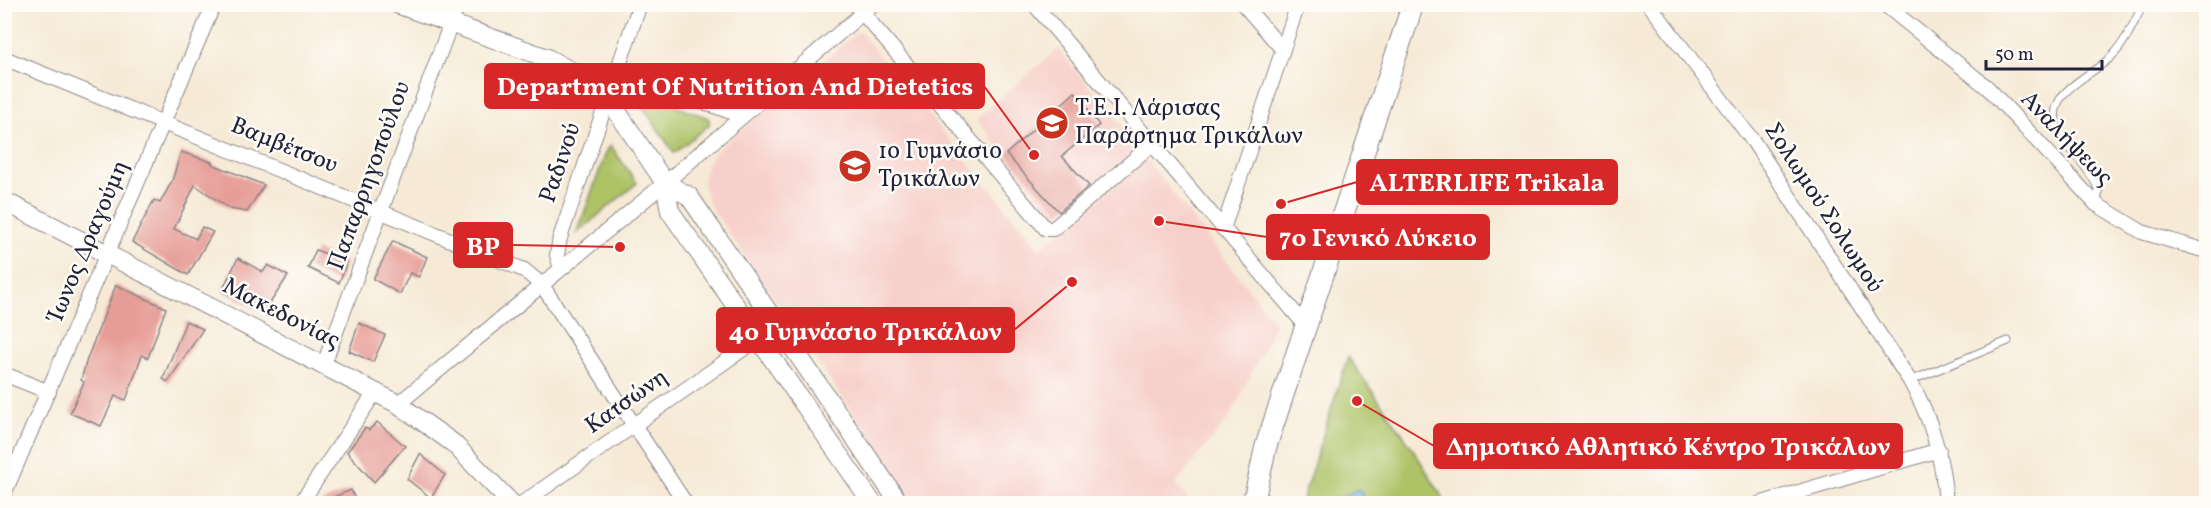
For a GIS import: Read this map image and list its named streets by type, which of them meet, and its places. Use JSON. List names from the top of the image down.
{
  "streets": {
    "main road": ["Μακεδονίας"],
    "street": [
      "Αναλήψεως",
      "Βαμβέτσου",
      "Ραδινού",
      "Παπαρρηγοπούλου",
      "Σολωμού Σολωμού",
      "Ίωνος Δραγούμη",
      "Κατσώνη"
    ]
  },
  "crossings": [
    ["Βαμβέτσου", "Παπαρρηγοπούλου"],
    ["Βαμβέτσου", "Ίωνος Δραγούμη"],
    ["Βαμβέτσου", "Κατσώνη"],
    ["Παπαρρηγοπούλου", "Μακεδονίας"],
    ["Ίωνος Δραγούμη", "Μακεδονίας"]
  ],
  "places": {
    "school or university": ["Τ.Ε.Ι. Λάρισας Παράρτημα Τρικάλων", "1ο Γυμνάσιο Τρικάλων"],
    "other": [
      "Department Of Nutrition And Dietetics",
      "ALTERLIFE Trikala",
      "7ο Γενικό Λύκειο",
      "BP",
      "4ο Γυμνάσιο Τρικάλων",
      "Δημοτικό Αθλητικό Κέντρο Τρικάλων"
    ]
  },
  "scale_bar": "50 m"
}
